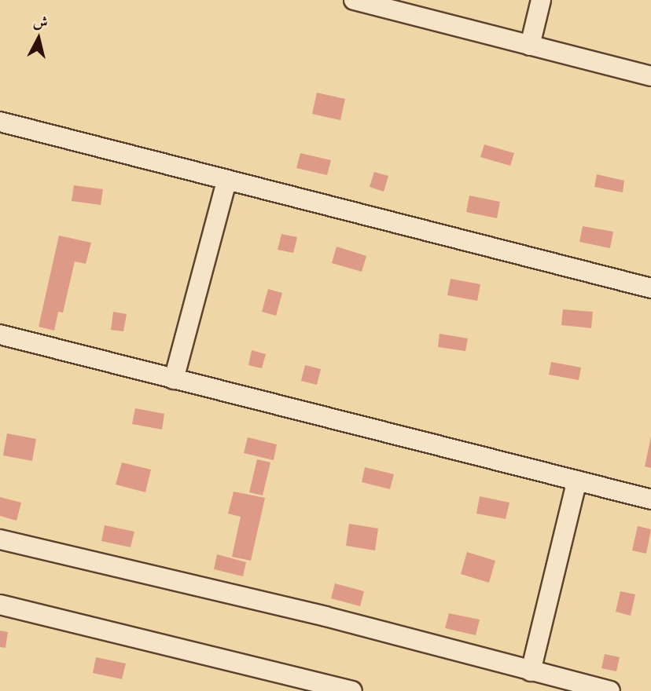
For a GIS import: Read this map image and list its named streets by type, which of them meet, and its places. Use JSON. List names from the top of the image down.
{
  "north": "top"
}
